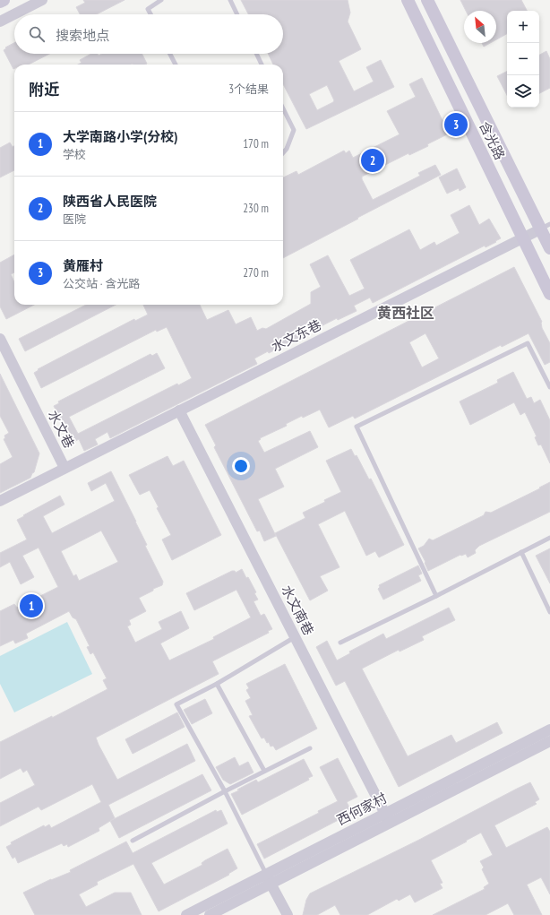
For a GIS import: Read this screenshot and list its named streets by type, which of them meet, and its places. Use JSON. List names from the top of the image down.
{
  "streets": {
    "main road": ["含光路"],
    "street": [
      "水文东巷",
      "水文巷",
      "水文南巷",
      "西何家村"
    ]
  },
  "crossings": [
    ["含光路", "水文东巷"],
    ["水文东巷", "水文巷"],
    ["水文东巷", "水文南巷"],
    ["水文南巷", "西何家村"]
  ],
  "districts": ["黄西社区"],
  "north": "top left",
  "page": {
    "map_buttons": ["+", "−"],
    "search": "搜索地点",
    "heading": ["附近", "3个结果"],
    "pins": ["3", "2", "1"],
    "list": [
      {
        "mark": "1",
        "name": "大学南路小学(分校)",
        "note": "学校",
        "value": "170 m"
      },
      {
        "mark": "2",
        "name": "陕西省人民医院",
        "note": "医院",
        "value": "230 m"
      },
      {
        "mark": "3",
        "name": "黄雁村",
        "note": "公交站 · 含光路",
        "value": "270 m"
      }
    ]
  }
}
